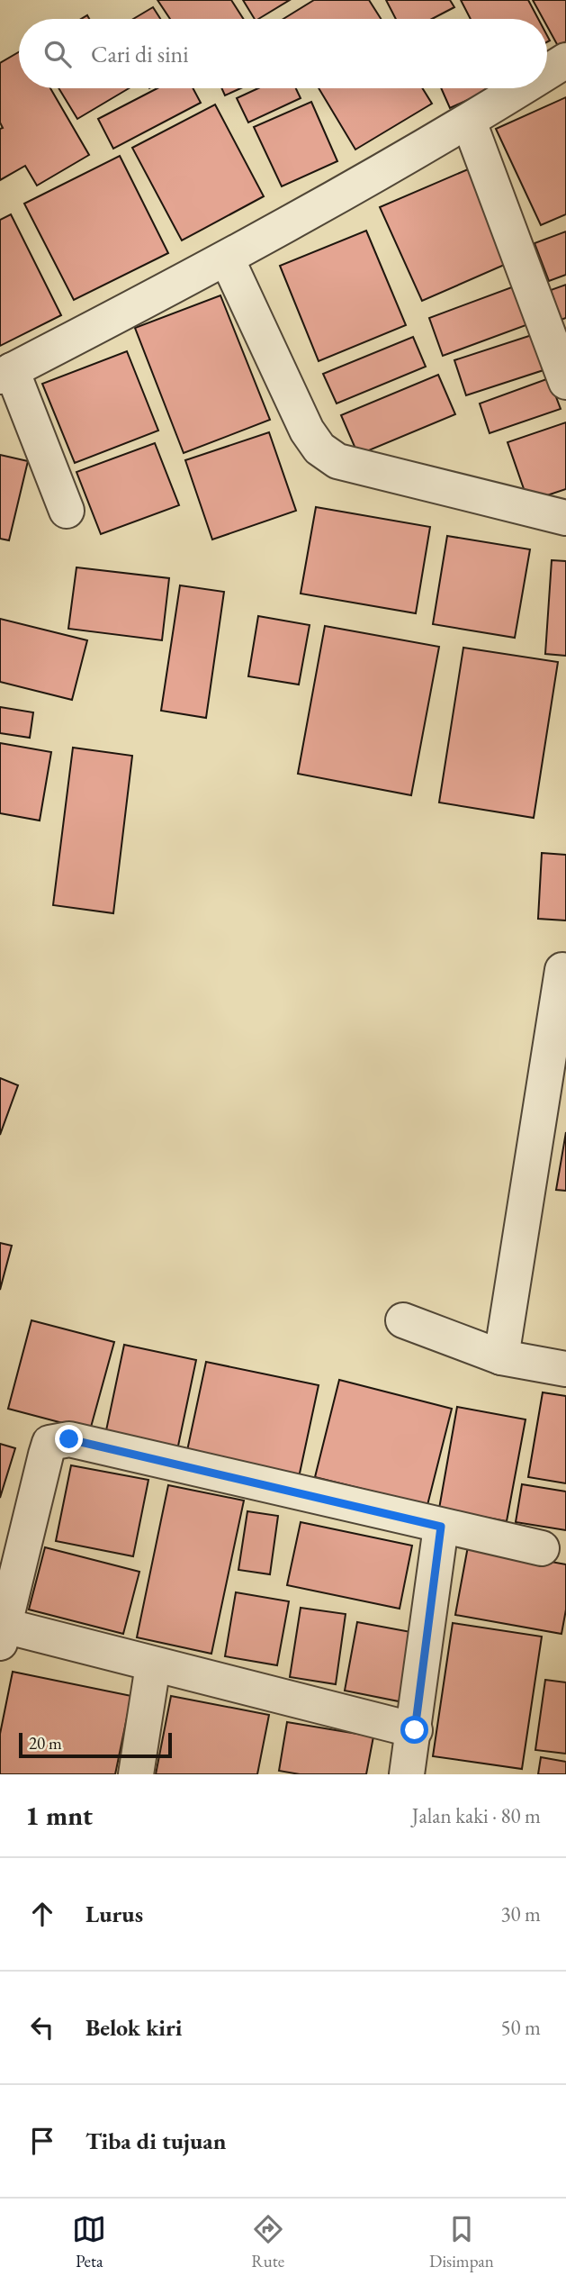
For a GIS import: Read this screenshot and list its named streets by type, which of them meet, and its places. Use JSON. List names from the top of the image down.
{
  "scale_bar": "20 m",
  "page": {
    "search": "Cari di sini",
    "scale": "20 m",
    "heading": ["1 mnt", "Jalan kaki · 80 m"],
    "list": [
      ["Lurus", "30 m"],
      ["Belok kiri", "50 m"],
      "Tiba di tujuan"
    ],
    "nav": ["Peta", "Rute", "Disimpan"]
  }
}
